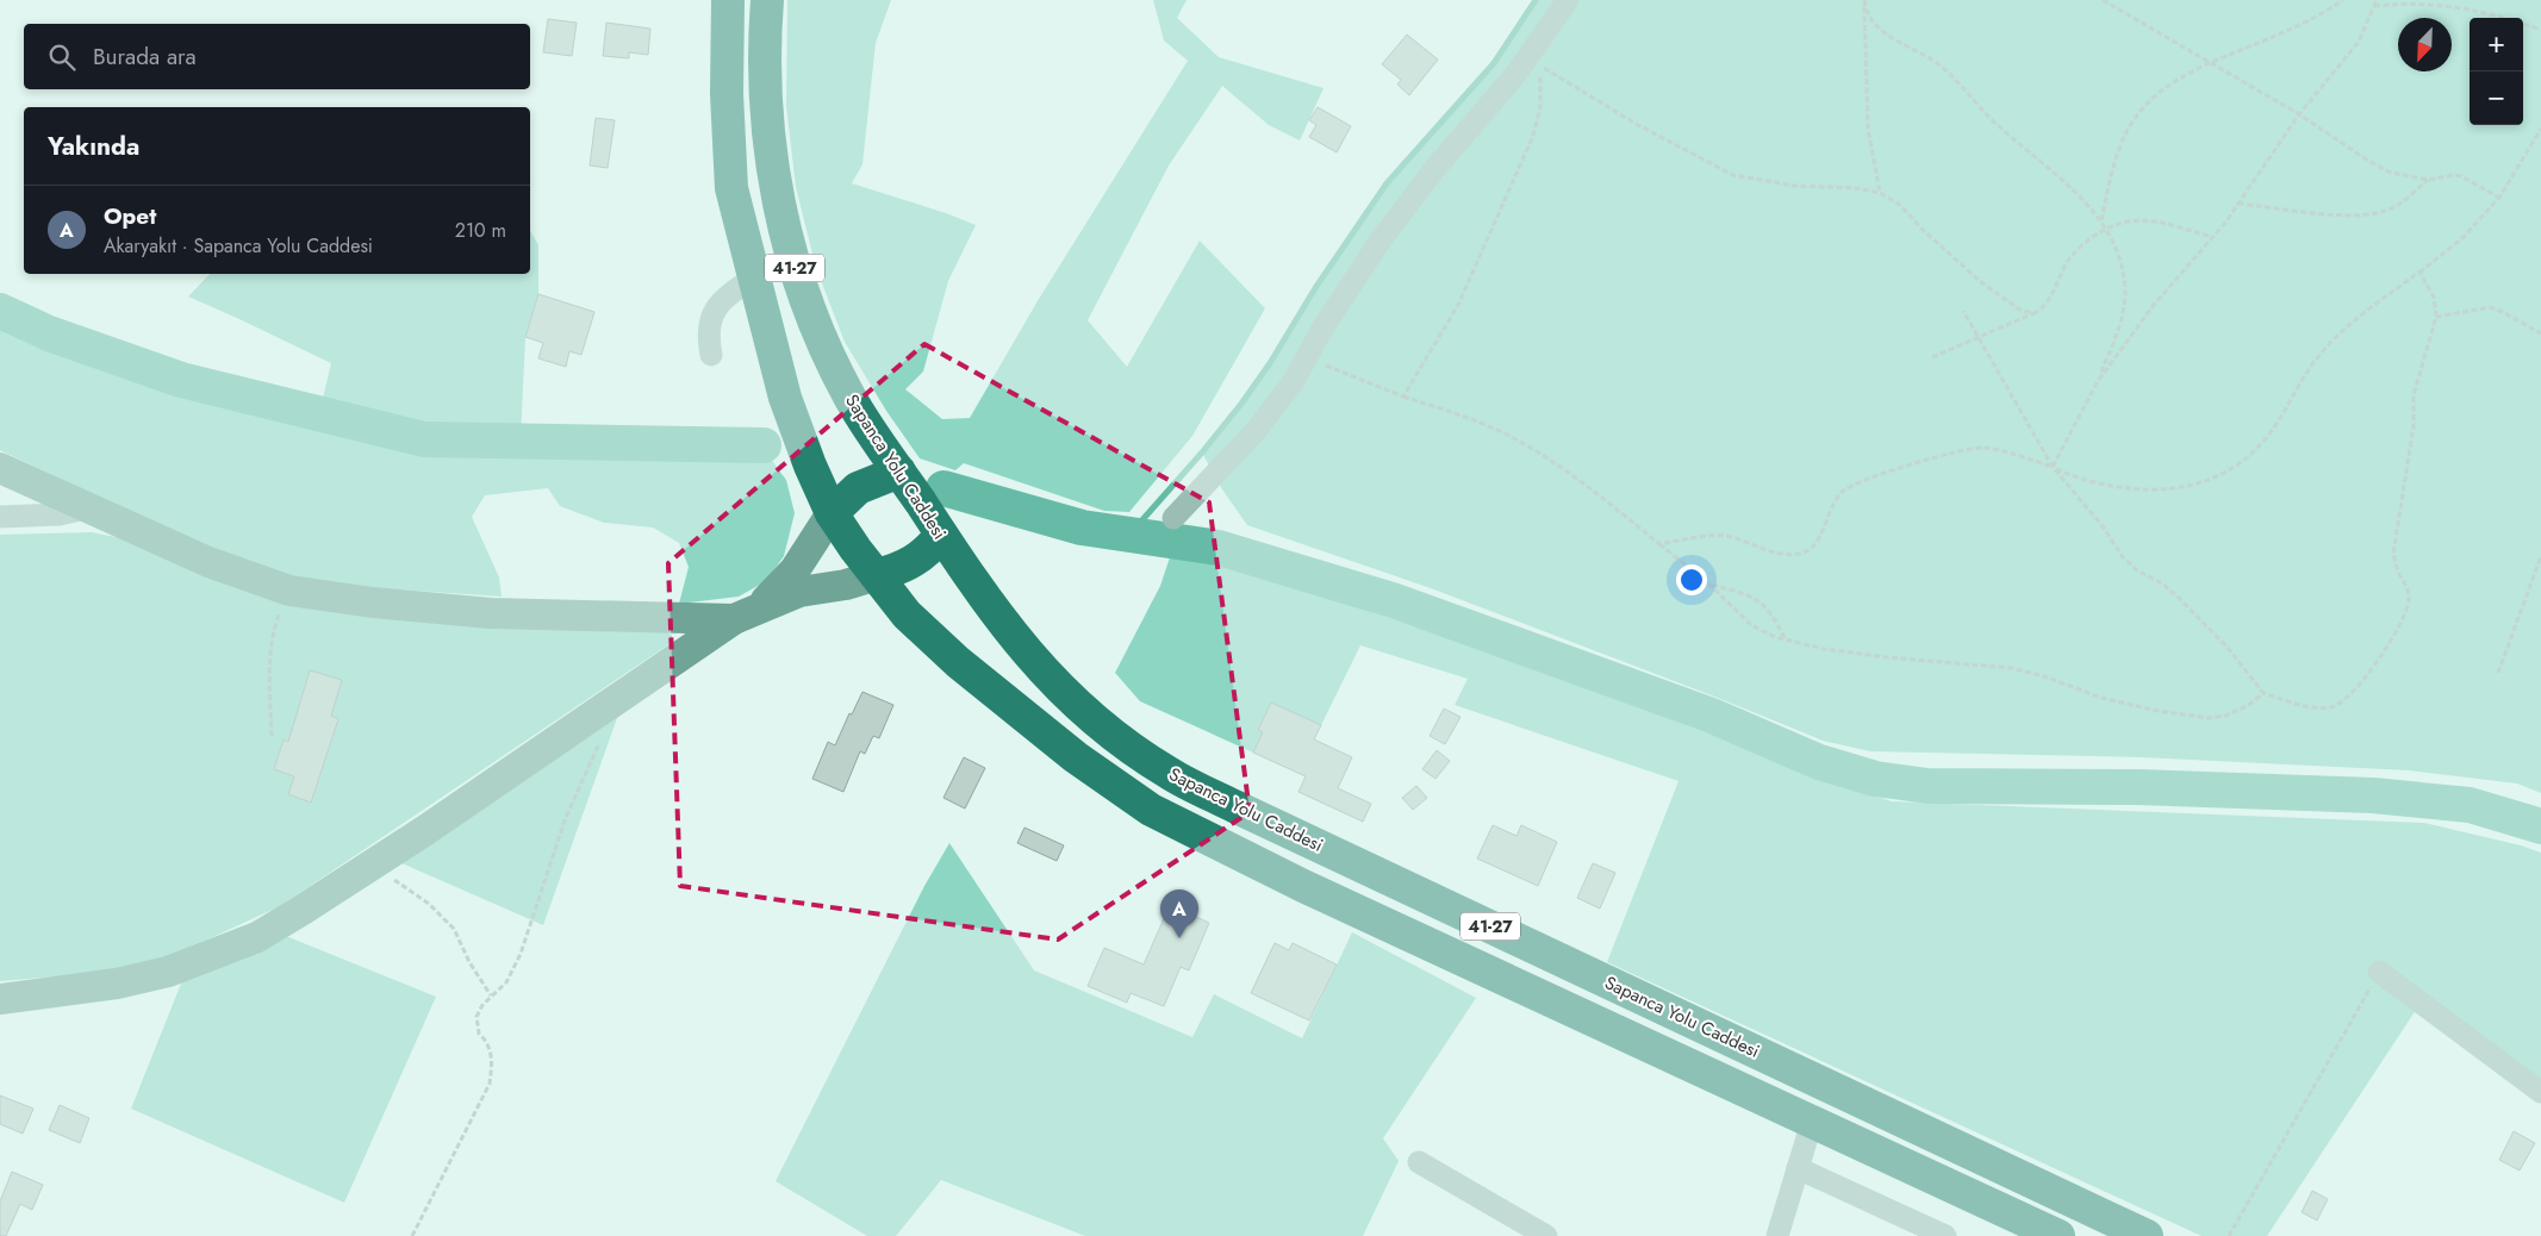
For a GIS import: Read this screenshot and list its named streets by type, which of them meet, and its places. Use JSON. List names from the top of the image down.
{
  "streets": {
    "highway": ["41-27", "Sapanca Yolu Caddesi"]
  },
  "north": "bottom left",
  "page": {
    "map_buttons": ["+", "−"],
    "search": "Burada ara",
    "heading": "Yakında",
    "list": [
      {
        "mark": "A",
        "name": "Opet",
        "note": "Akaryakıt · Sapanca Yolu Caddesi",
        "value": "210 m"
      }
    ],
    "pins": "A"
  }
}
